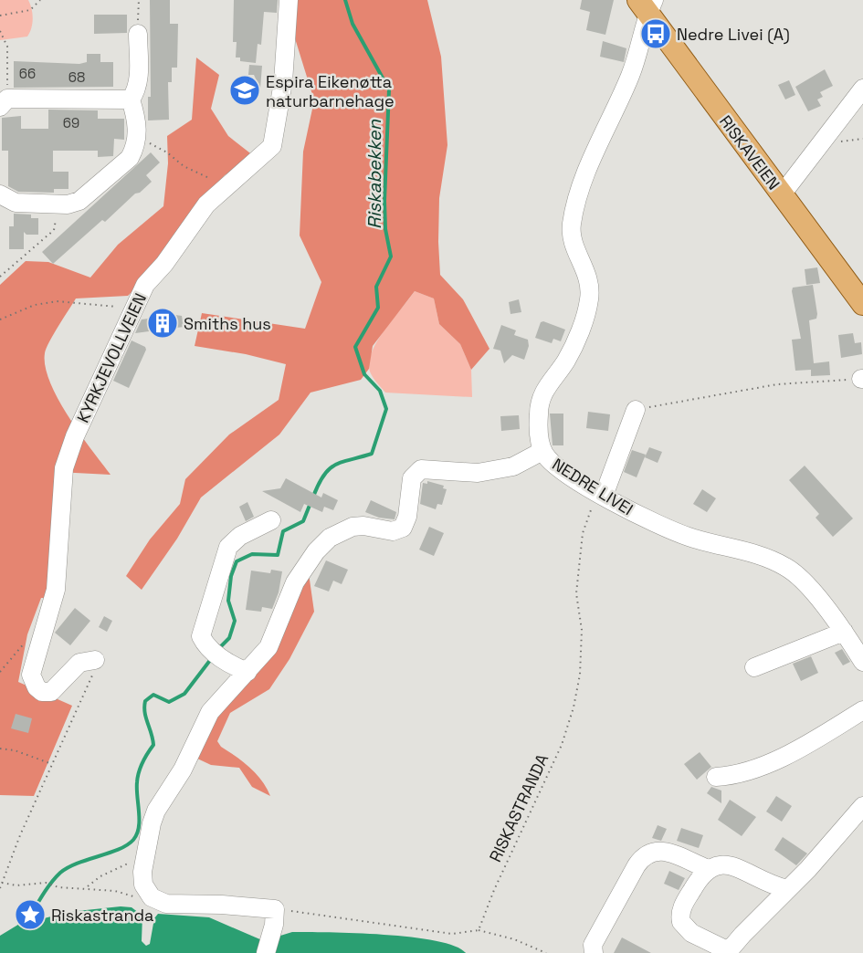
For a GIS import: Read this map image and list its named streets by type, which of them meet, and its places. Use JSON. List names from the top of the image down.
{
  "streets": {
    "main road": ["RISKAVEIEN"],
    "street": ["KYRKJEVOLLVEIEN", "NEDRE LIVEI"],
    "path": ["RISKASTRANDA"]
  },
  "crossings": [
    ["RISKAVEIEN", "NEDRE LIVEI"],
    ["NEDRE LIVEI", "RISKASTRANDA"]
  ],
  "water": ["Riskabekken"],
  "places": {
    "bus stop": ["Nedre Livei (A)"],
    "school or university": ["Espira Eikenøtta naturbarnehage"],
    "building": ["Smiths hus"],
    "place": ["Riskastranda"]
  },
  "house_numbers": ["66", "68", "69"]
}
